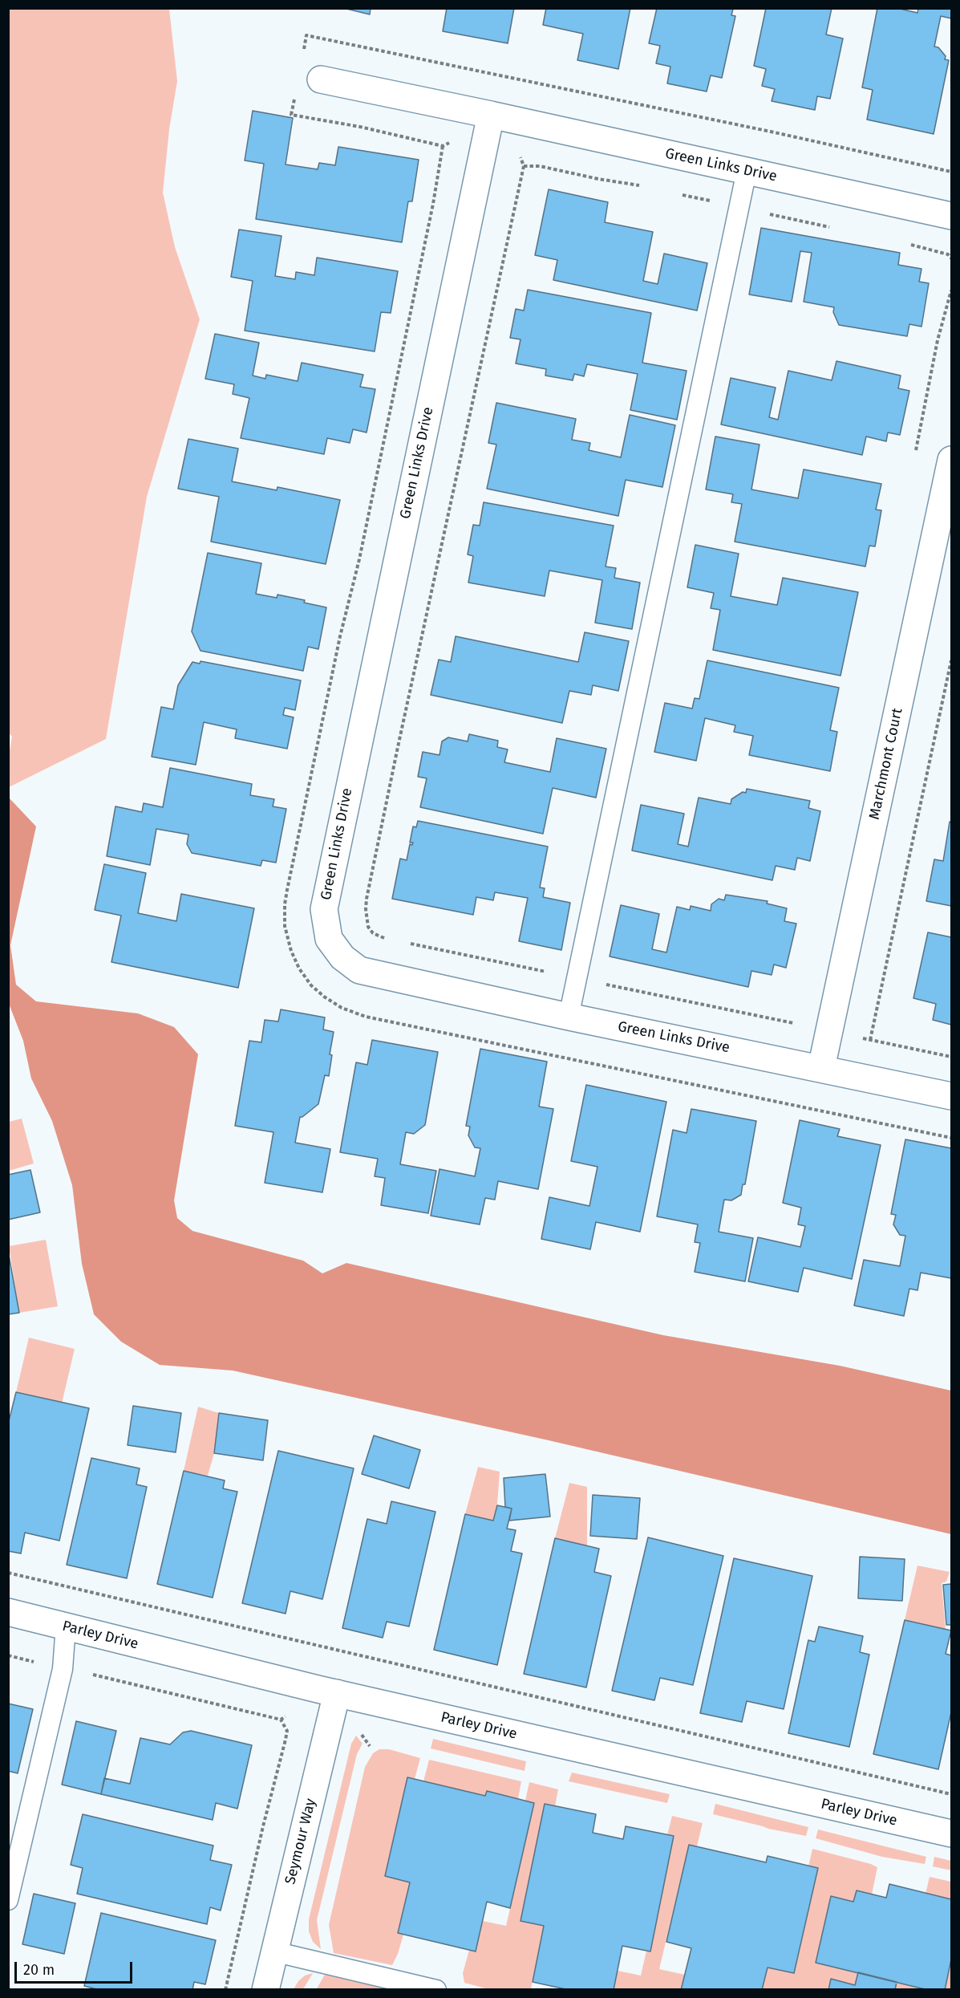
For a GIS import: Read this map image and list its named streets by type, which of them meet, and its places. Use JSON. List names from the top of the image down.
{
  "streets": {
    "street": [
      "Green Links Drive",
      "Marchmont Court",
      "Parley Drive",
      "Seymour Way"
    ]
  },
  "crossings": [
    ["Green Links Drive", "Marchmont Court"],
    ["Parley Drive", "Seymour Way"]
  ],
  "scale_bar": "20 m"
}
